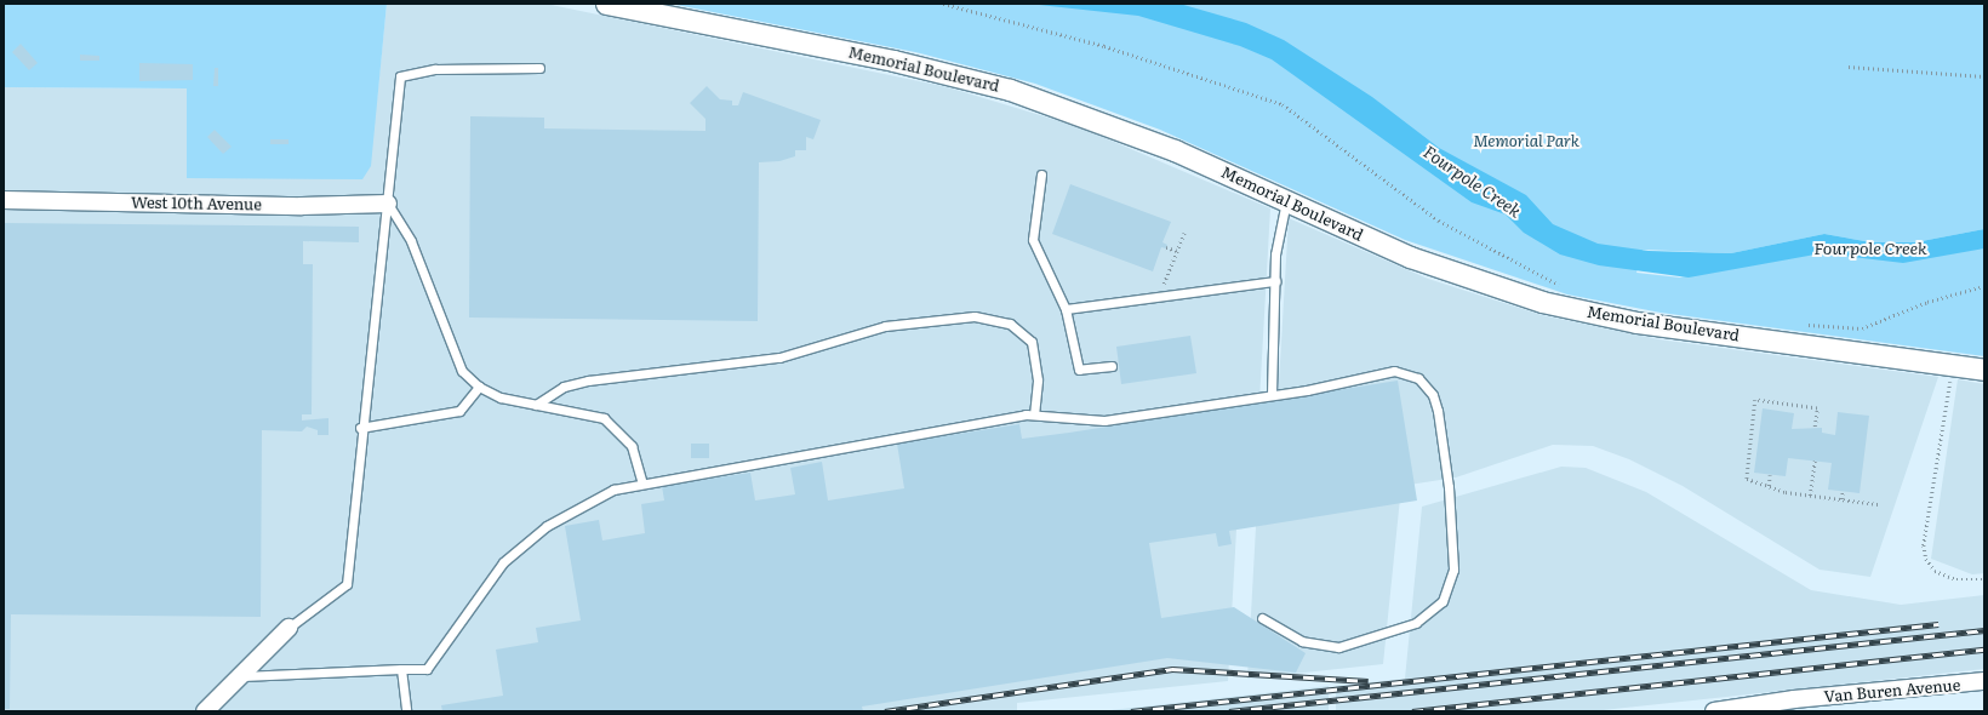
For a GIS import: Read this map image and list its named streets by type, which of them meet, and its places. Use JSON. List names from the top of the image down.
{
  "streets": {
    "street": ["Memorial Boulevard", "West 10th Avenue", "Van Buren Avenue"]
  },
  "water": ["Fourpole Creek"],
  "parks": ["Memorial Park"]
}
